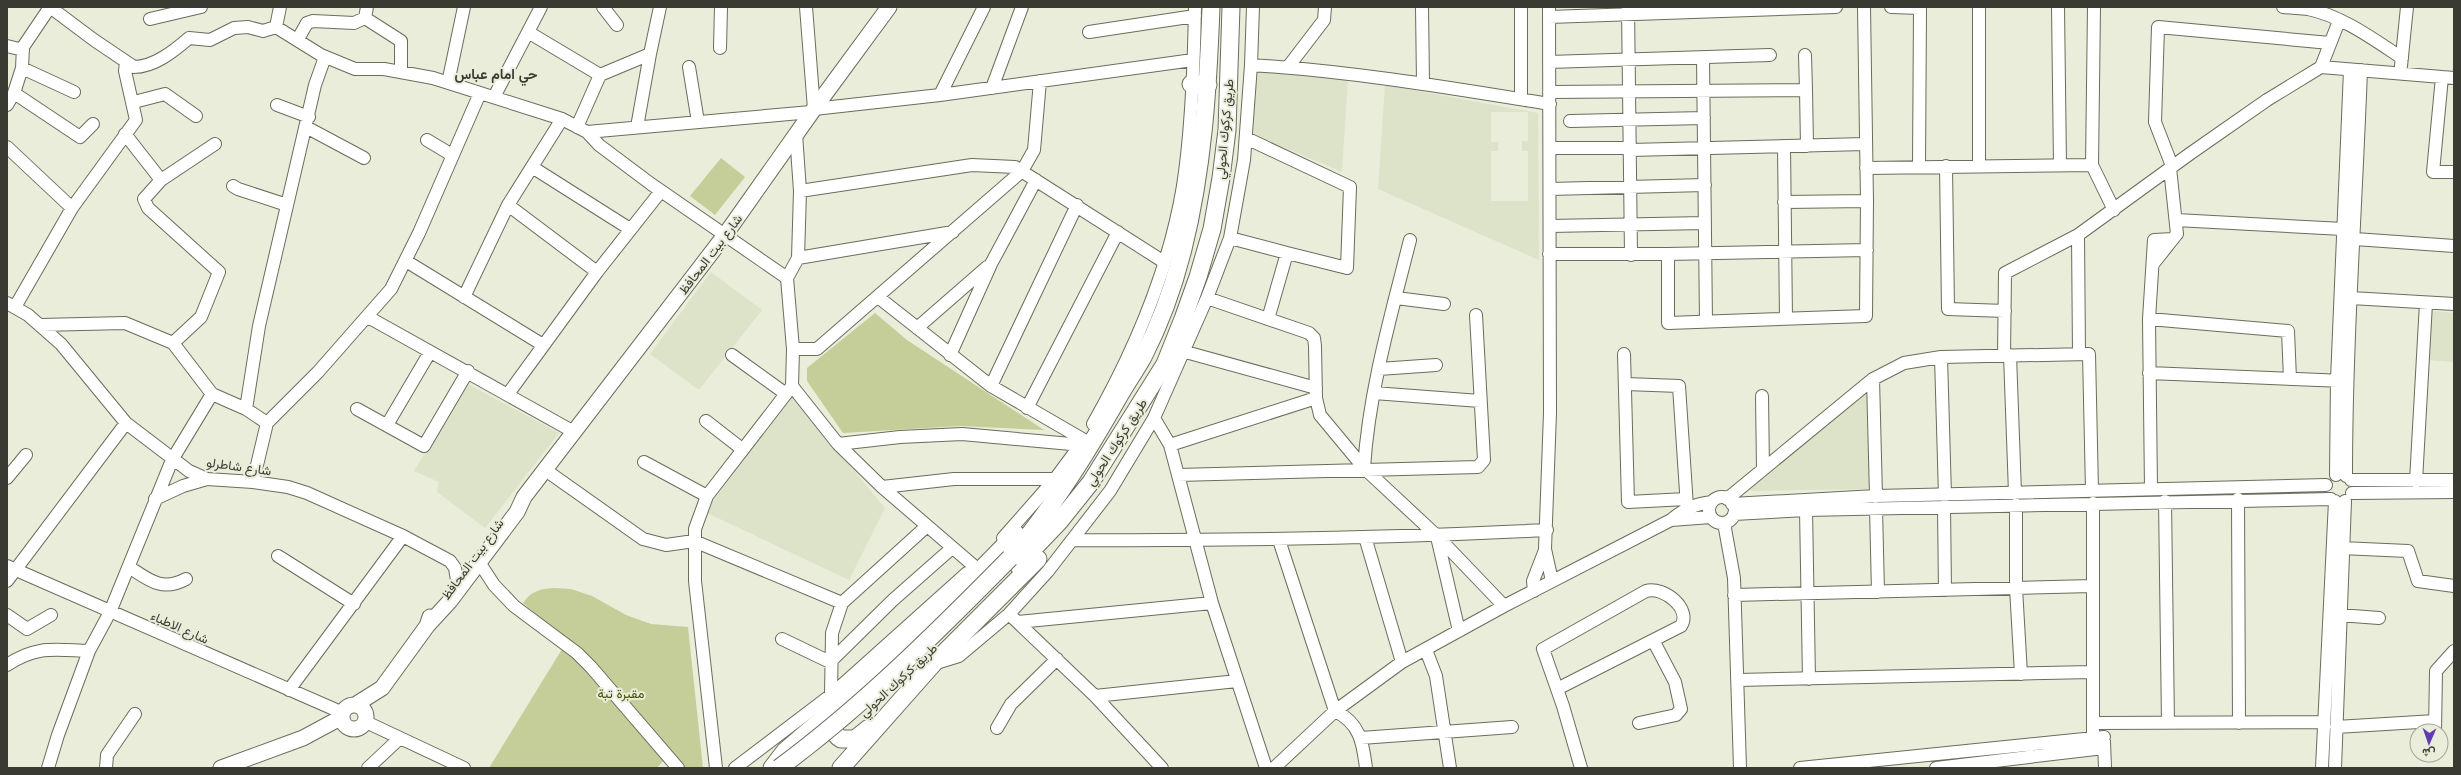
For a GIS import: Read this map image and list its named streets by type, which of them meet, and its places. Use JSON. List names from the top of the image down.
{
  "streets": {
    "highway": ["طريق كركوك الحولي"],
    "main road": ["شارع بيت المحافظ"],
    "street": ["شارع شاطرلو", "شارع الاطباء"]
  },
  "crossings": [
    ["شارع بيت المحافظ", "شارع شاطرلو"],
    ["شارع بيت المحافظ", "شارع الاطباء"]
  ],
  "districts": ["حي امام عباس"],
  "parks": ["مقبرة تبة"],
  "north": "bottom"
}
